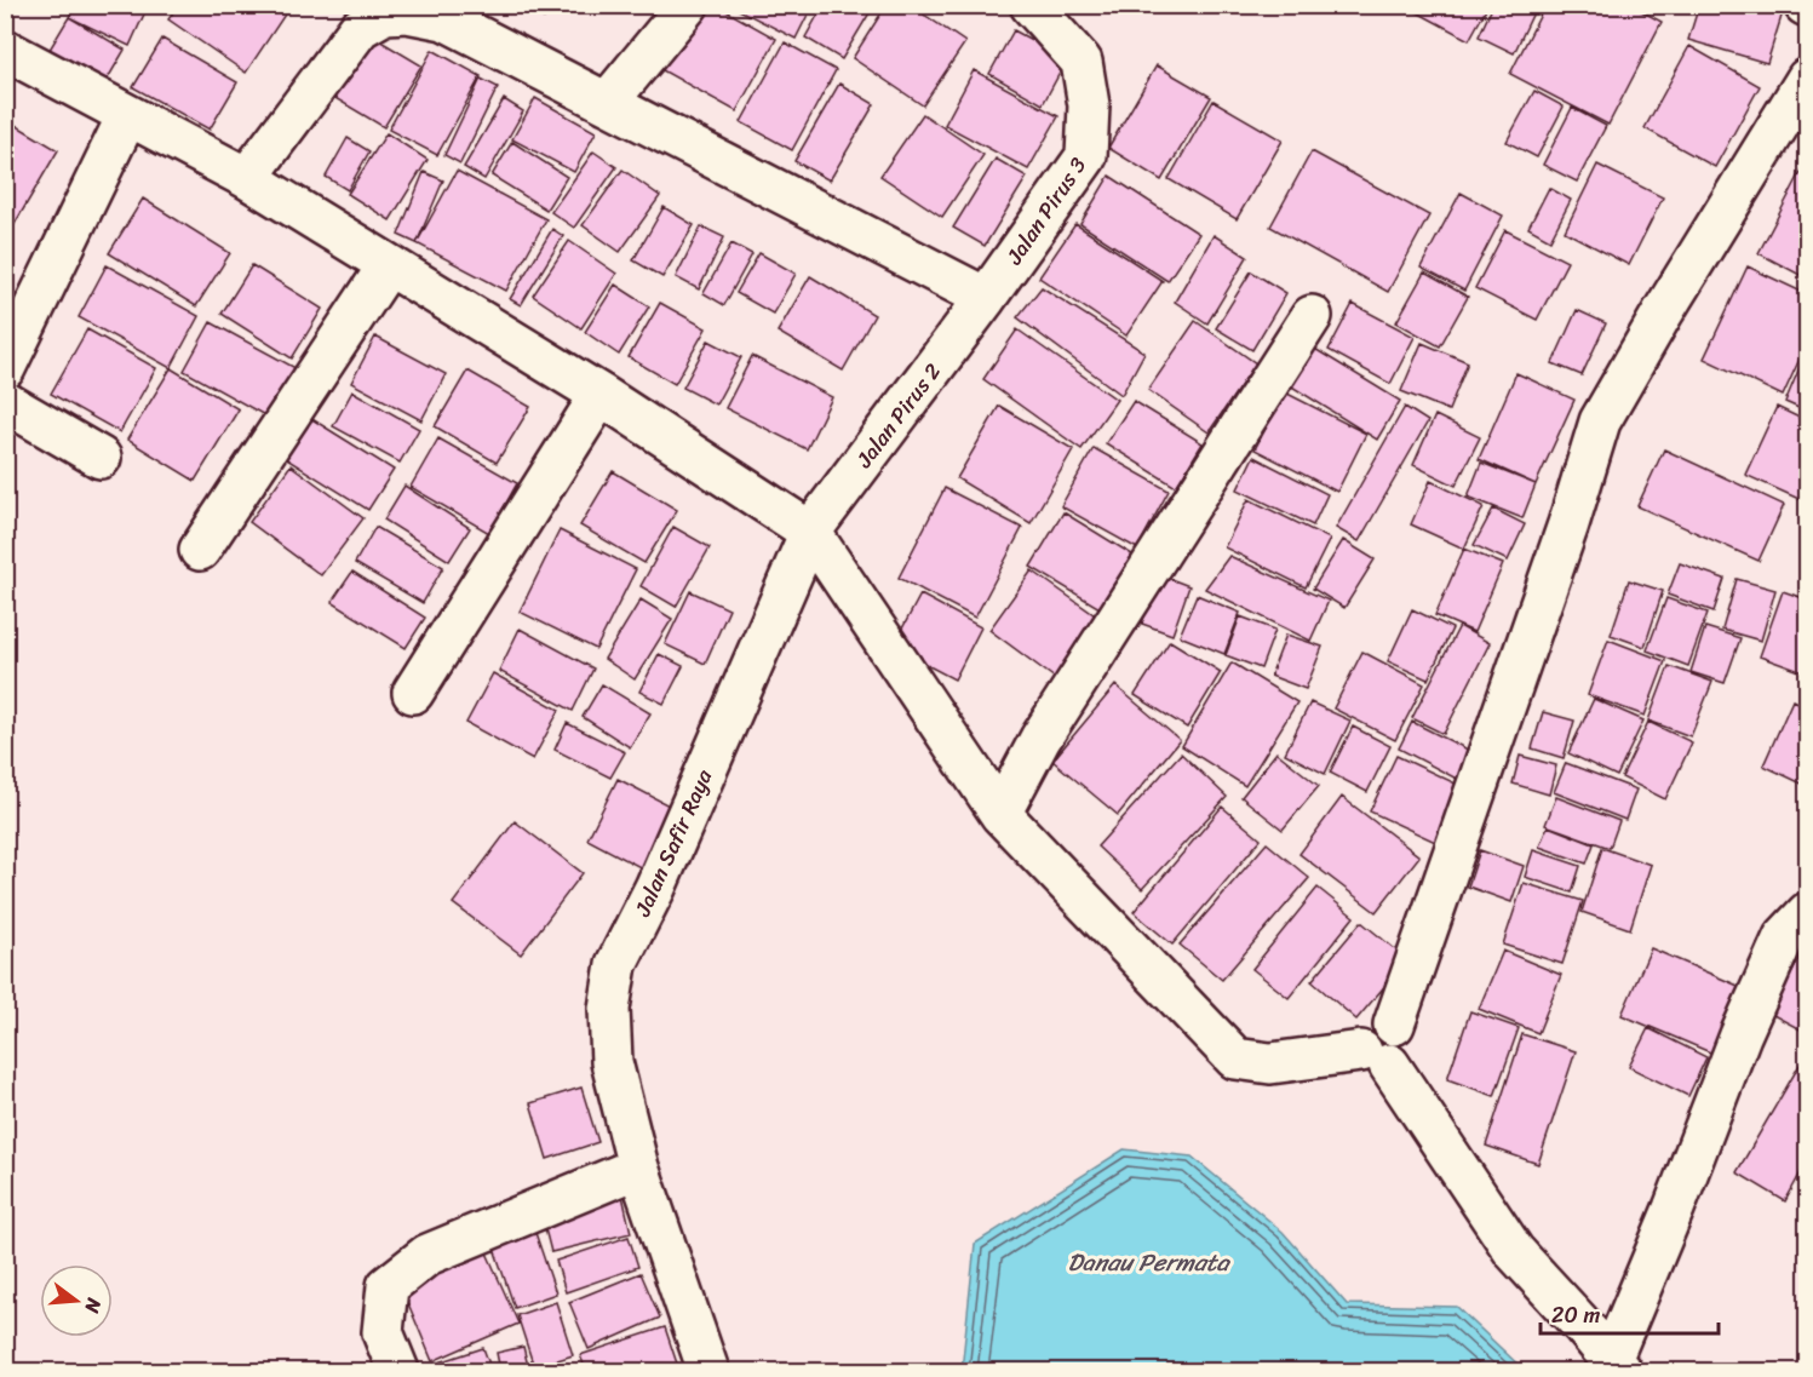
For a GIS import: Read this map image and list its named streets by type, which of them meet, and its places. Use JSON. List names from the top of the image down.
{
  "streets": {
    "street": ["Jalan Pirus 3", "Jalan Pirus 2", "Jalan Safir Raya"]
  },
  "crossings": [
    ["Jalan Pirus 3", "Jalan Pirus 2"],
    ["Jalan Pirus 2", "Jalan Safir Raya"]
  ],
  "water": ["Danau Permata"],
  "scale_bar": "20 m",
  "north": "right"
}
